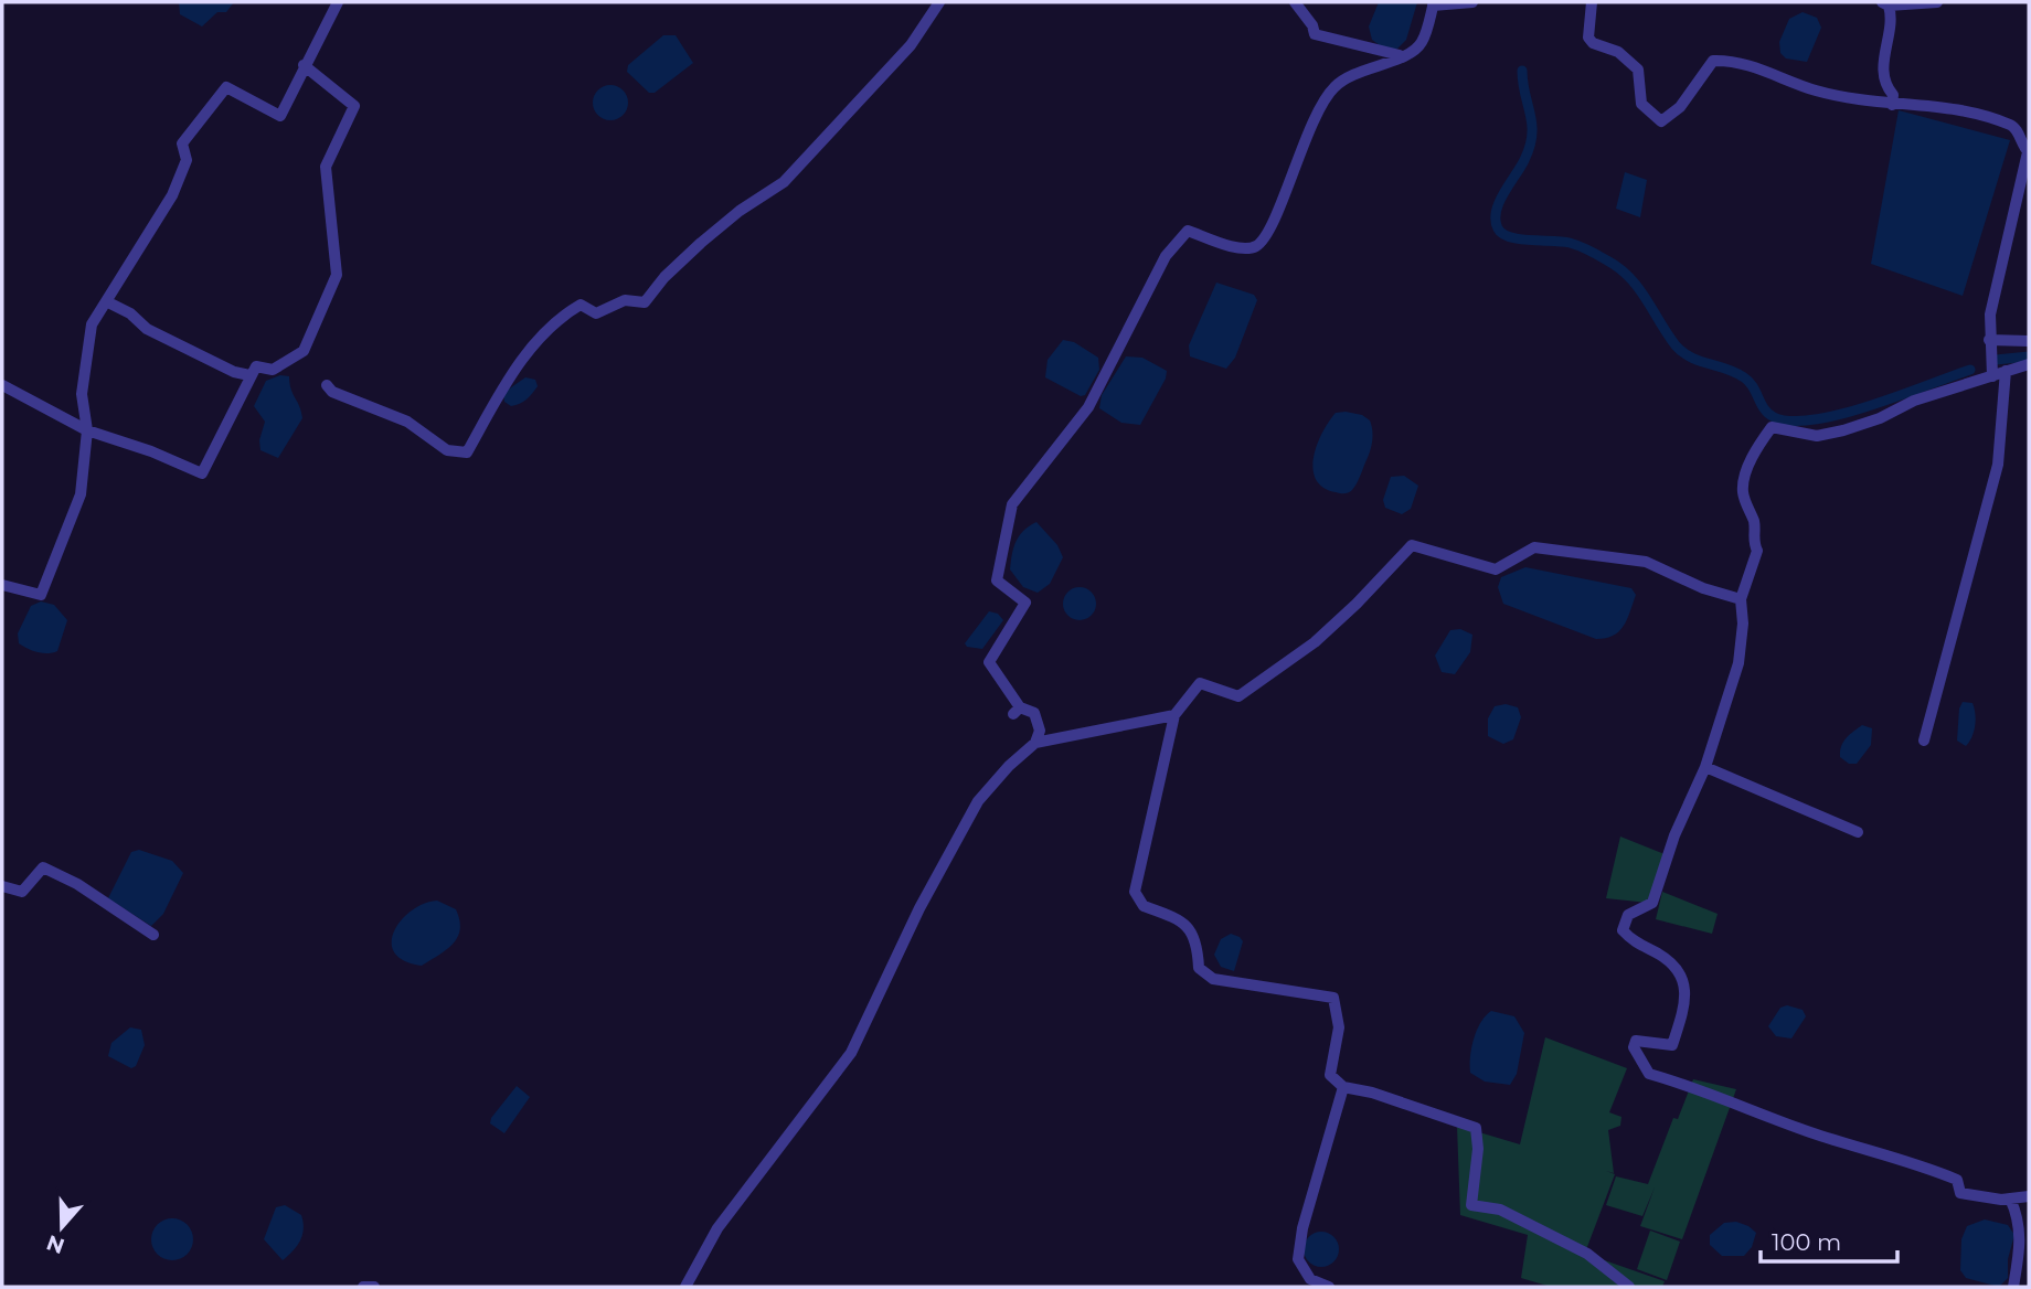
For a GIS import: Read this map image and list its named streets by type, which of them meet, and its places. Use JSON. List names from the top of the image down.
{
  "scale_bar": "100 m",
  "north": "bottom"
}
